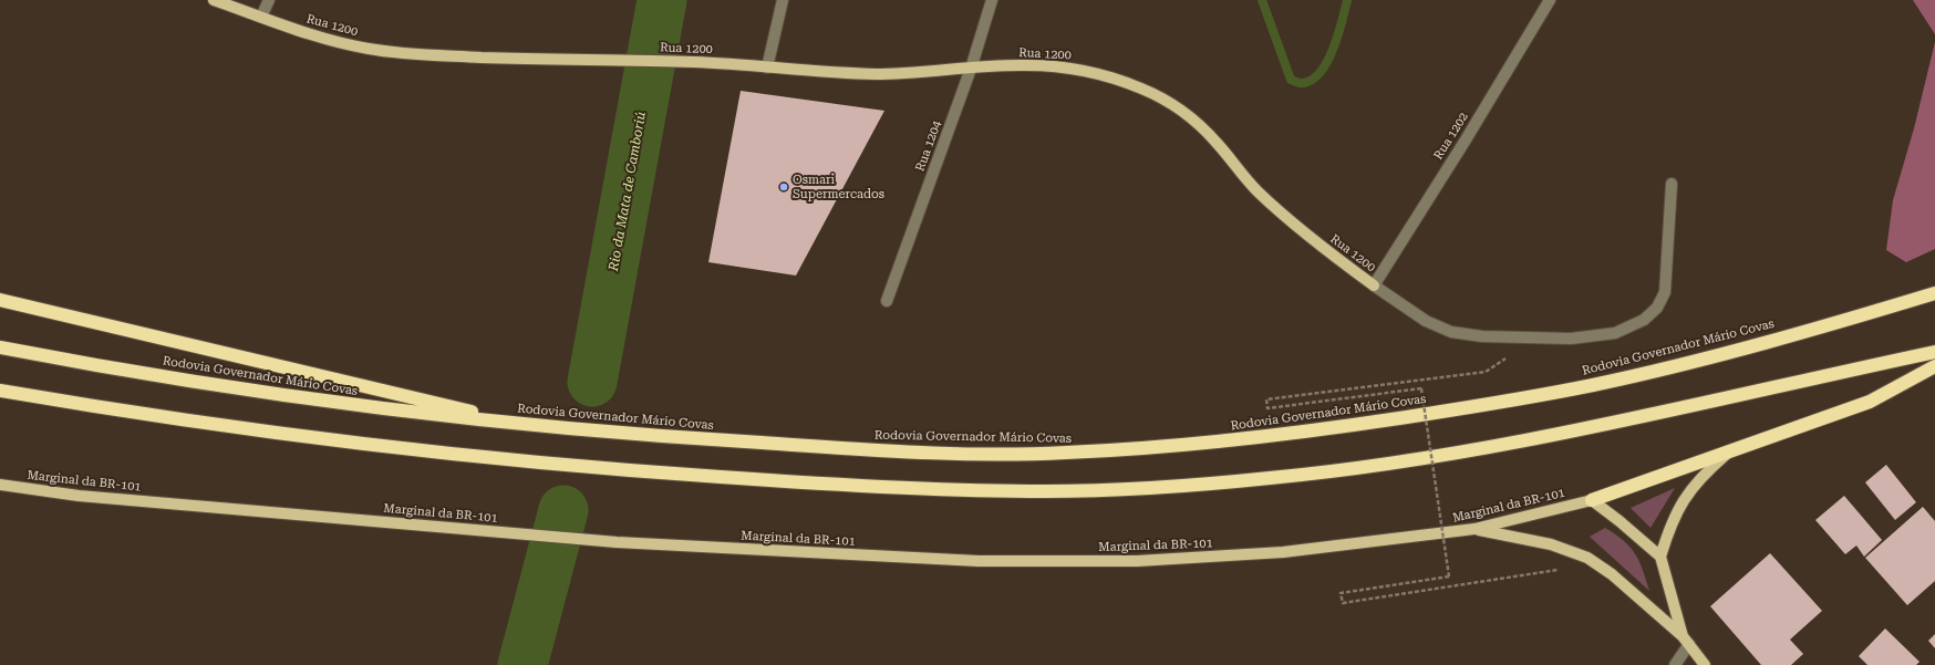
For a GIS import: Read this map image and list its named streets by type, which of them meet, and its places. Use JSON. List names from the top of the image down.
{
  "streets": {
    "highway": ["Rodovia Governador Mário Covas"],
    "main road": ["Rua 1200", "Marginal da BR-101"],
    "street": ["Rua 1202", "Rua 1204"]
  },
  "crossings": [
    ["Rua 1200", "Rua 1202"],
    ["Rua 1200", "Rua 1204"]
  ],
  "water": ["Rio da Mata de Camboriú"],
  "places": ["Osmari Supermercados"]
}
